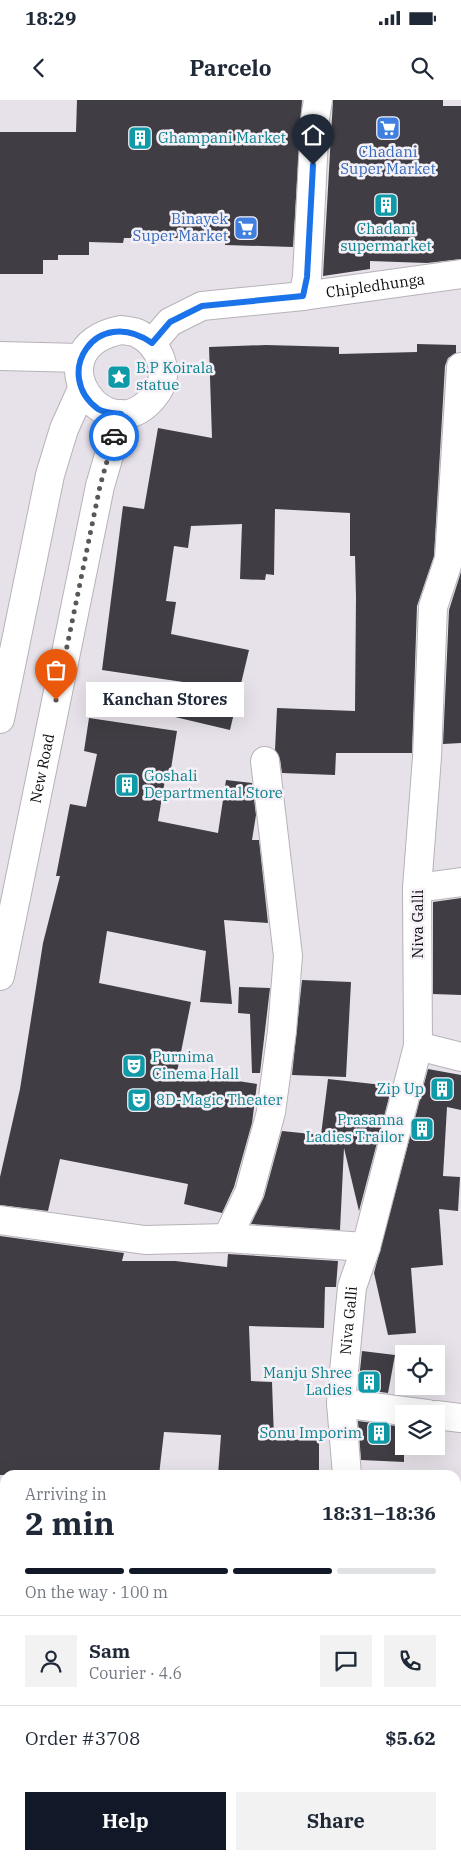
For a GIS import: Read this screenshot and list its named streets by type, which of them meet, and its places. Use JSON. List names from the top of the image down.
{
  "streets": {
    "street": ["Chipledhunga", "New Road", "Niva Galli"]
  },
  "crossings": [
    ["Chipledhunga", "New Road"]
  ],
  "places": {
    "supermarket": ["Chadani Super Market", "Binayek Super Market"],
    "building": [
      "Ghampani Market",
      "Chadani supermarket",
      "Goshali Departmental Store",
      "Zip Up",
      "Prasanna Ladies Trailor",
      "Manju Shree Ladies",
      "Sonu Imporim"
    ],
    "place": ["B.P Koirala statue"],
    "other": ["Kanchan Stores"],
    "theatre": ["Purnima Cinema Hall", "8D-Magic Theater"]
  },
  "page": {
    "status": "18:29",
    "header": "Parcelo",
    "bubble": "Kanchan Stores",
    "heading": ["2 min", "Arriving in", "18:31–18:36"],
    "panel": [
      "Sam",
      "Courier · 4.6",
      "Order #3708",
      "$5.62"
    ],
    "bar": "On the way · 100 m",
    "buttons": ["Help", "Share"]
  }
}
